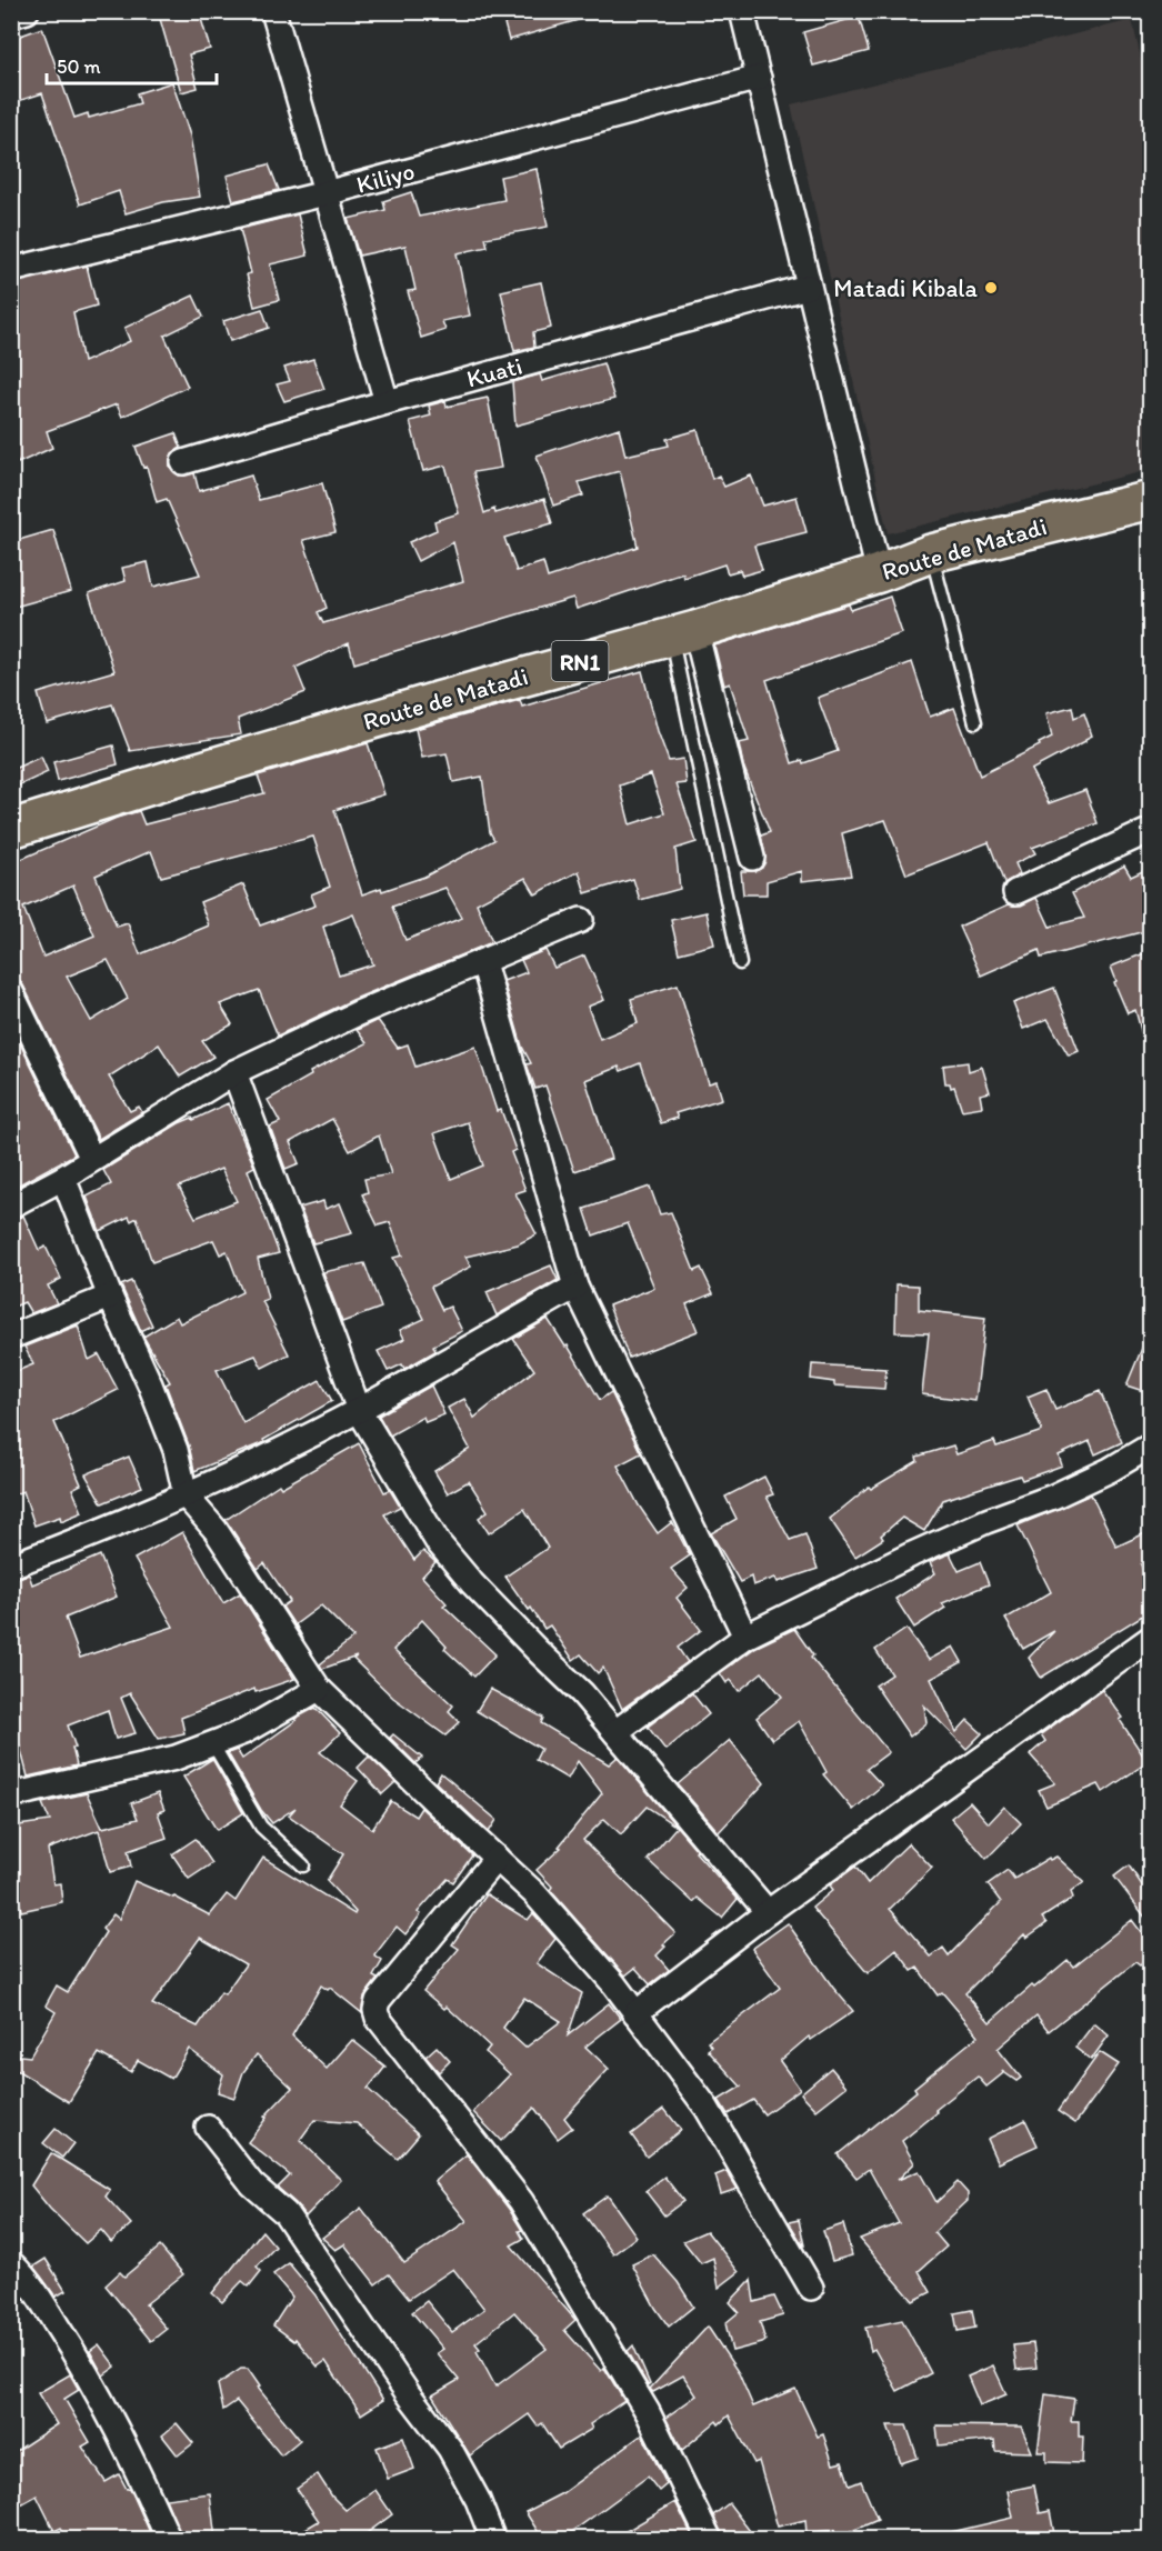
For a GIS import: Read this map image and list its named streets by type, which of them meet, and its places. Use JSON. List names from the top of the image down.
{
  "streets": {
    "highway": ["Route de Matadi", "RN1"],
    "street": ["Kiliyo", "Kuati"]
  },
  "places": ["Matadi Kibala"],
  "scale_bar": "50 m"
}
